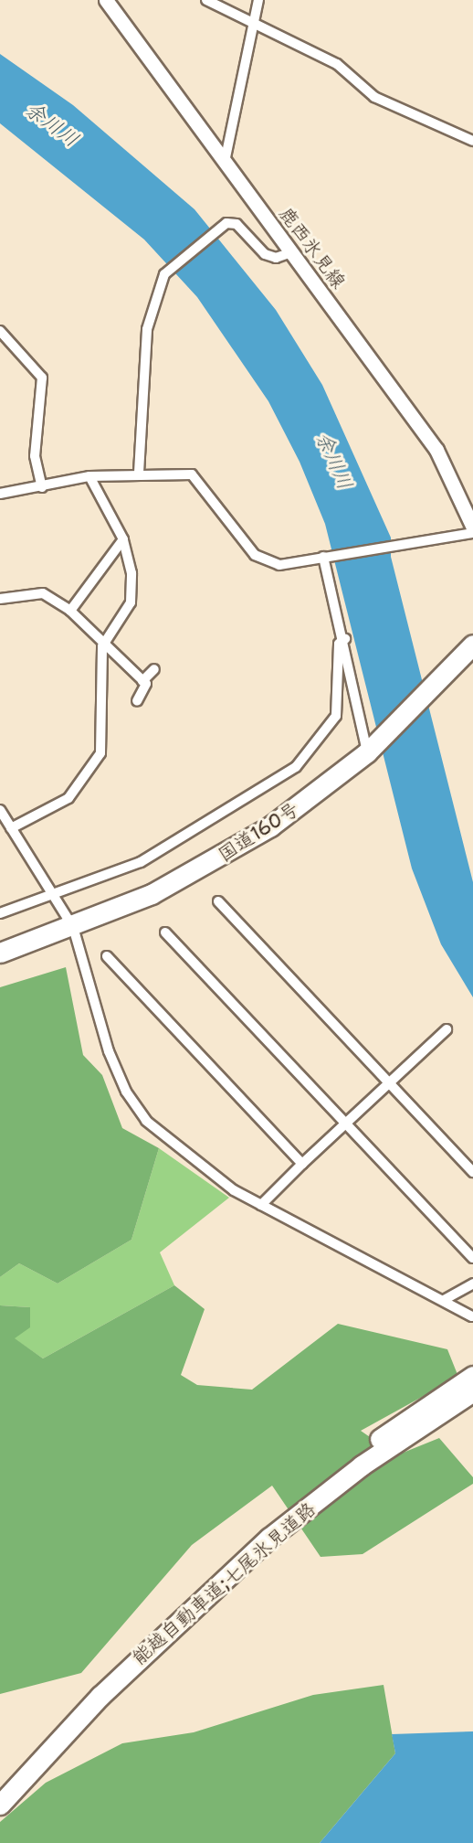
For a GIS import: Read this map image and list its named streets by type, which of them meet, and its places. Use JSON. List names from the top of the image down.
{
  "streets": {
    "highway": ["国道160号", "能越自動車道;七尾氷見道路"],
    "main road": ["鹿西氷見線"]
  },
  "water": ["余川川"]
}
